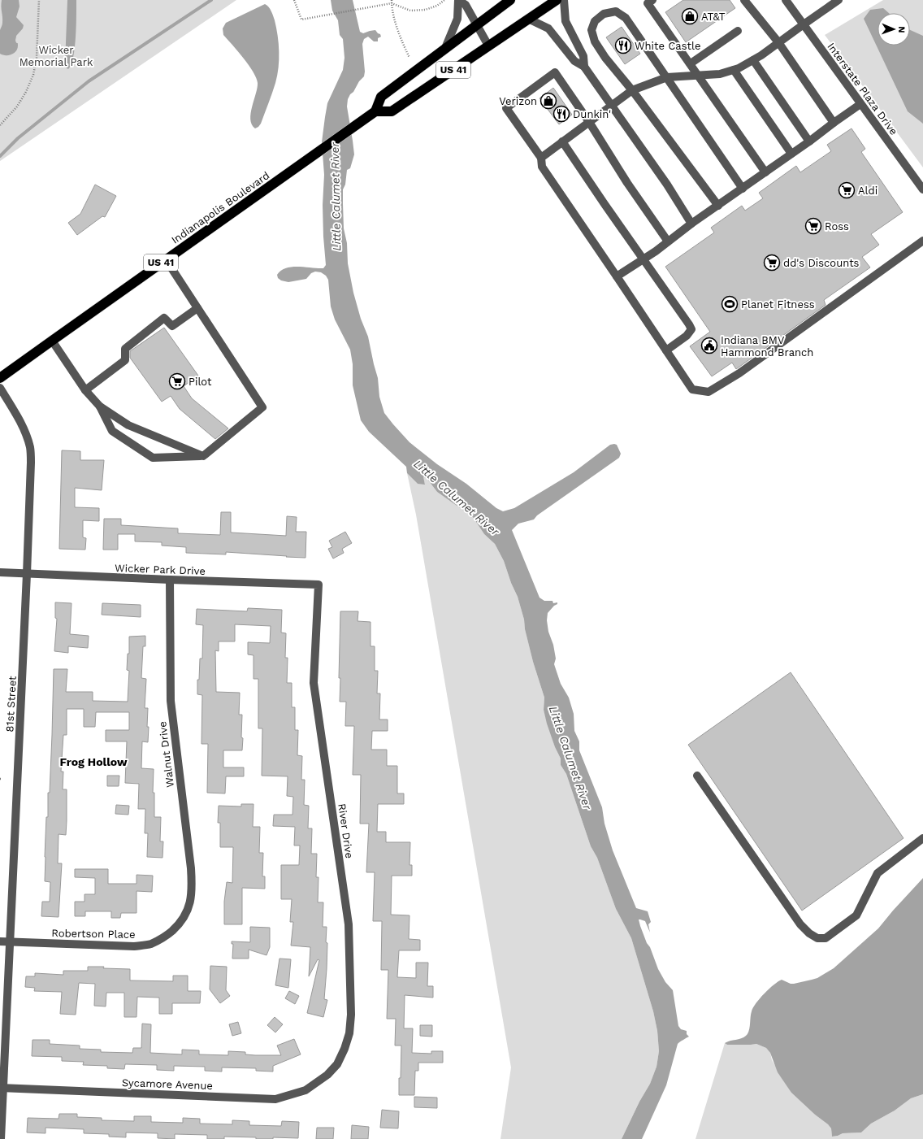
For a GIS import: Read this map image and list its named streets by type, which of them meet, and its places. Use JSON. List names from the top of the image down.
{
  "streets": {
    "highway": ["US 41", "Indianapolis Boulevard"],
    "street": [
      "Interstate Plaza Drive",
      "Wicker Park Drive",
      "81st Street",
      "Walnut Drive",
      "River Drive",
      "Robertson Place",
      "Sycamore Avenue"
    ]
  },
  "crossings": [
    ["US 41", "Indianapolis Boulevard"],
    ["Wicker Park Drive", "81st Street"],
    ["Wicker Park Drive", "Walnut Drive"],
    ["Wicker Park Drive", "River Drive"],
    ["81st Street", "Robertson Place"],
    ["81st Street", "Sycamore Avenue"],
    ["Walnut Drive", "Robertson Place"],
    ["River Drive", "Sycamore Avenue"]
  ],
  "districts": ["Frog Hollow"],
  "water": ["Little Calumet River"],
  "parks": ["Wicker Memorial Park"],
  "places": {
    "shop": ["AT&T", "Verizon"],
    "restaurant": ["White Castle", "Dunkin'"],
    "supermarket": [
      "Aldi",
      "Ross",
      "dd's Discounts",
      "Pilot"
    ],
    "sports": ["Planet Fitness"],
    "public building": ["Indiana BMV Hammond Branch"]
  },
  "north": "right"
}
